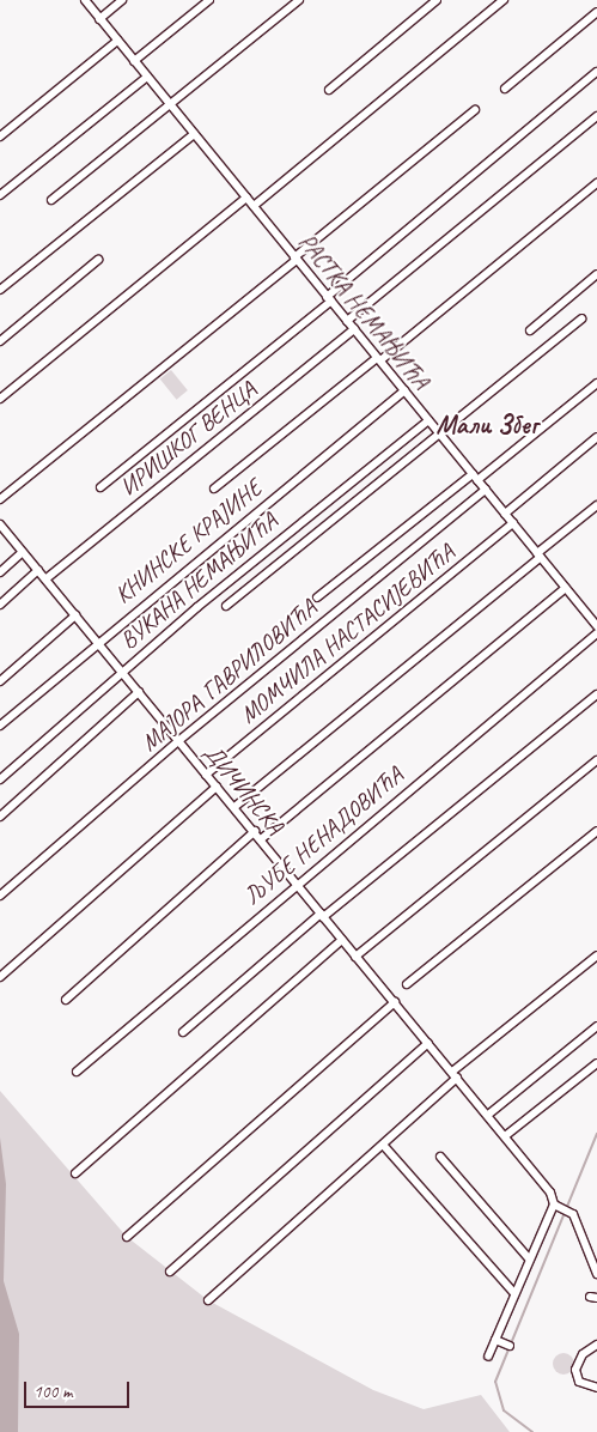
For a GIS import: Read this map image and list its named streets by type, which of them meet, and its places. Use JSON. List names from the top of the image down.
{
  "streets": {
    "street": [
      "РАСТКА НЕМАЊИЋА",
      "ИРИШКОГ ВЕНЦА",
      "КНИНСКЕ КРАЈИНЕ",
      "ВУКАНА НЕМАЊИЋА",
      "МОМЧИЛА НАСТАСИЈЕВИЋА",
      "МАЈОРА ГАВРИЛОВИЋА",
      "ДИЧИНСКА",
      "ЉУБЕ НЕНАДОВИЋА"
    ]
  },
  "crossings": [
    ["РАСТКА НЕМАЊИЋА", "ИРИШКОГ ВЕНЦА"],
    ["РАСТКА НЕМАЊИЋА", "КНИНСКЕ КРАЈИНЕ"],
    ["РАСТКА НЕМАЊИЋА", "ВУКАНА НЕМАЊИЋА"],
    ["РАСТКА НЕМАЊИЋА", "МОМЧИЛА НАСТАСИЈЕВИЋА"],
    ["РАСТКА НЕМАЊИЋА", "МАЈОРА ГАВРИЛОВИЋА"],
    ["ИРИШКОГ ВЕНЦА", "ДИЧИНСКА"],
    ["КНИНСКЕ КРАЈИНЕ", "ДИЧИНСКА"],
    ["ВУКАНА НЕМАЊИЋА", "ДИЧИНСКА"],
    ["МОМЧИЛА НАСТАСИЈЕВИЋА", "ДИЧИНСКА"],
    ["МАЈОРА ГАВРИЛОВИЋА", "ДИЧИНСКА"],
    ["ДИЧИНСКА", "ЉУБЕ НЕНАДОВИЋА"]
  ],
  "districts": ["Мали Збег"],
  "scale_bar": "100 m"
}
